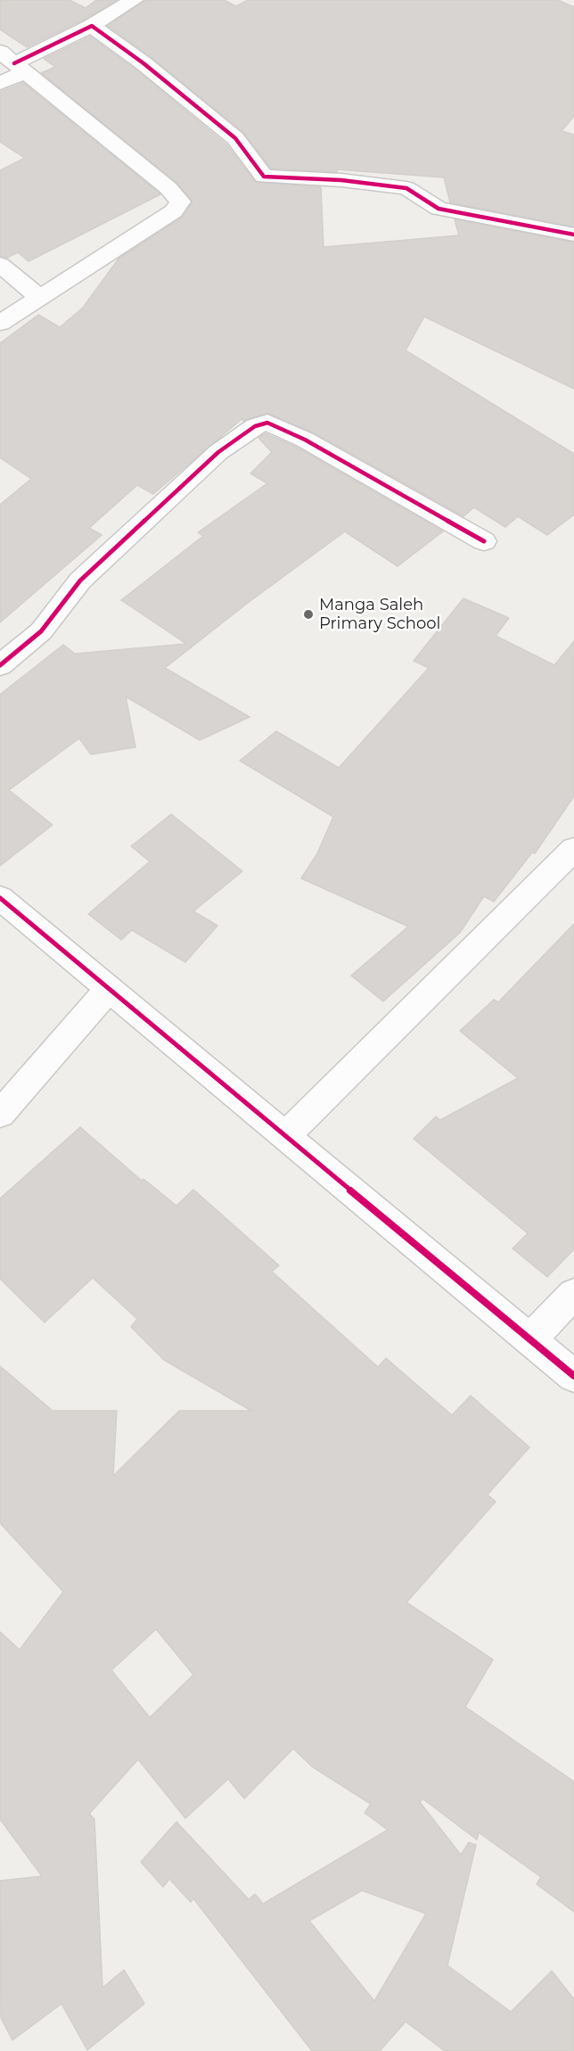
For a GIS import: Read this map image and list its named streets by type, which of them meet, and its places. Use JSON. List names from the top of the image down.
{
  "places": ["Manga Saleh Primary School"]
}
